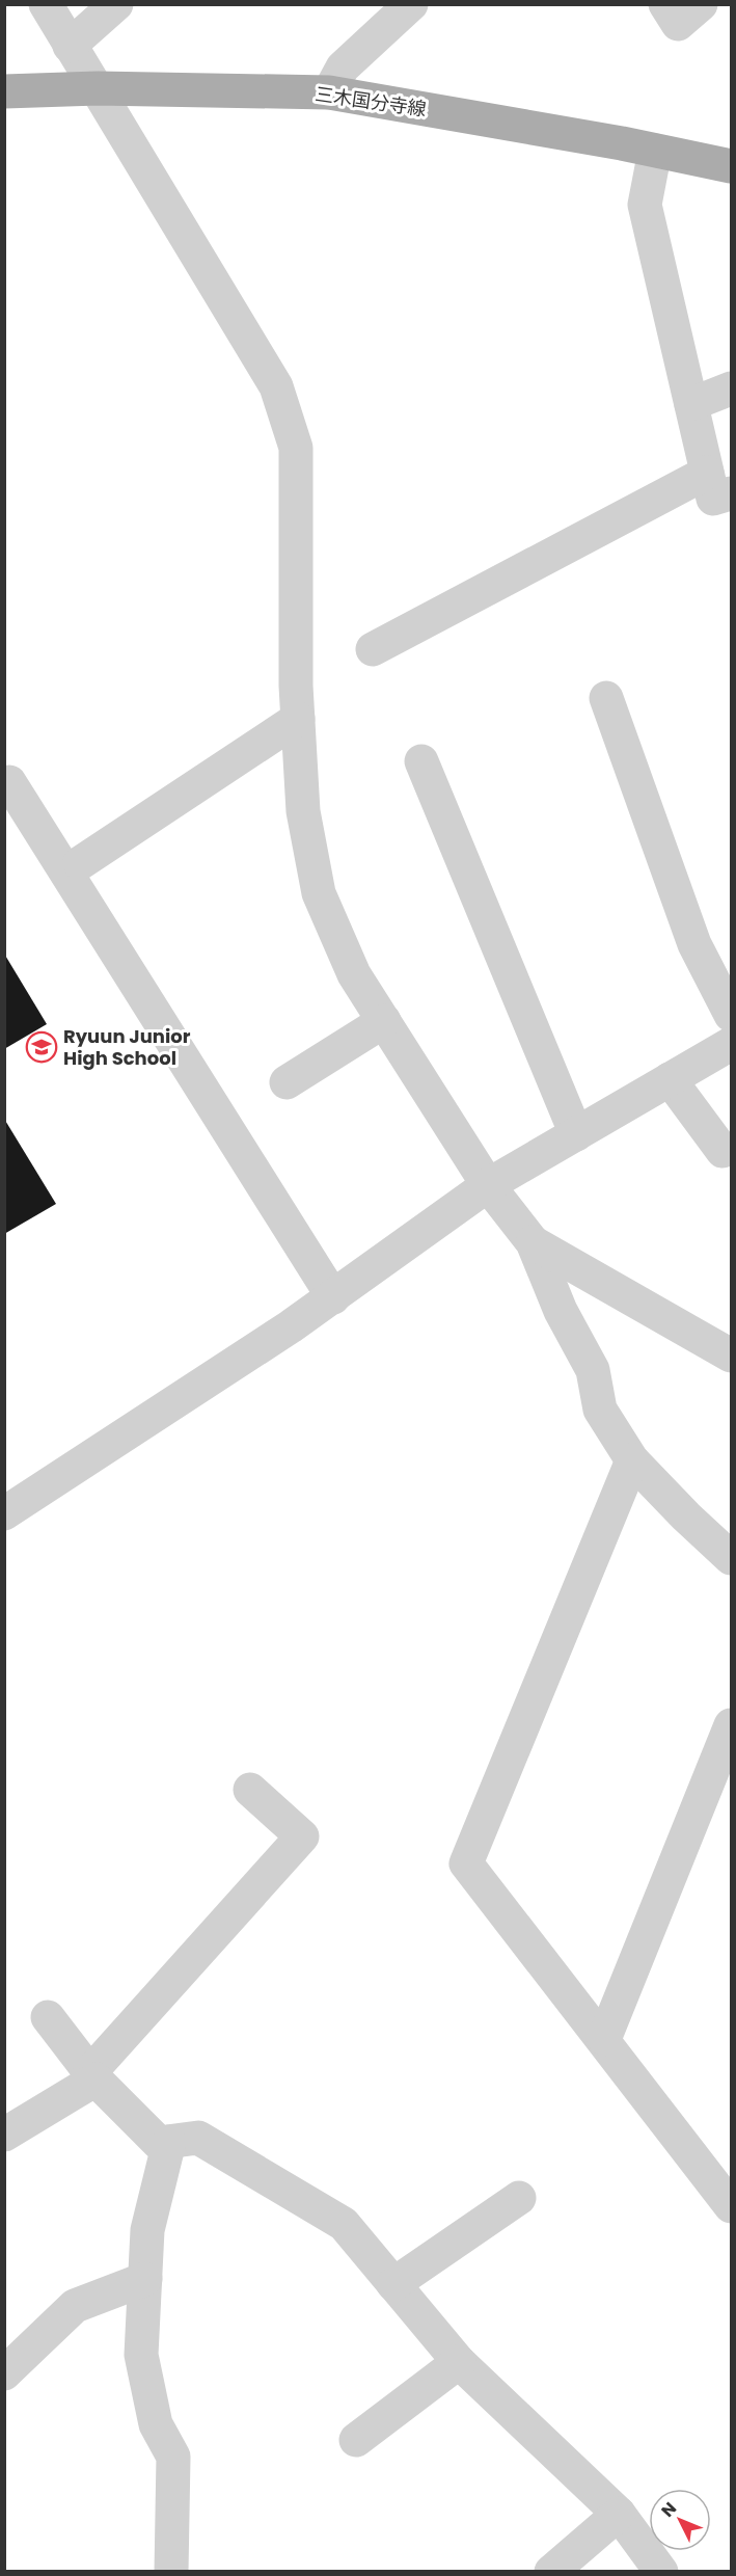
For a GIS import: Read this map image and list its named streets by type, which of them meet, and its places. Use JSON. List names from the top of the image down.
{
  "streets": {
    "main road": ["三木国分寺線"]
  },
  "places": {
    "school or university": ["Ryuun Junior High School"]
  },
  "north": "top left"
}
